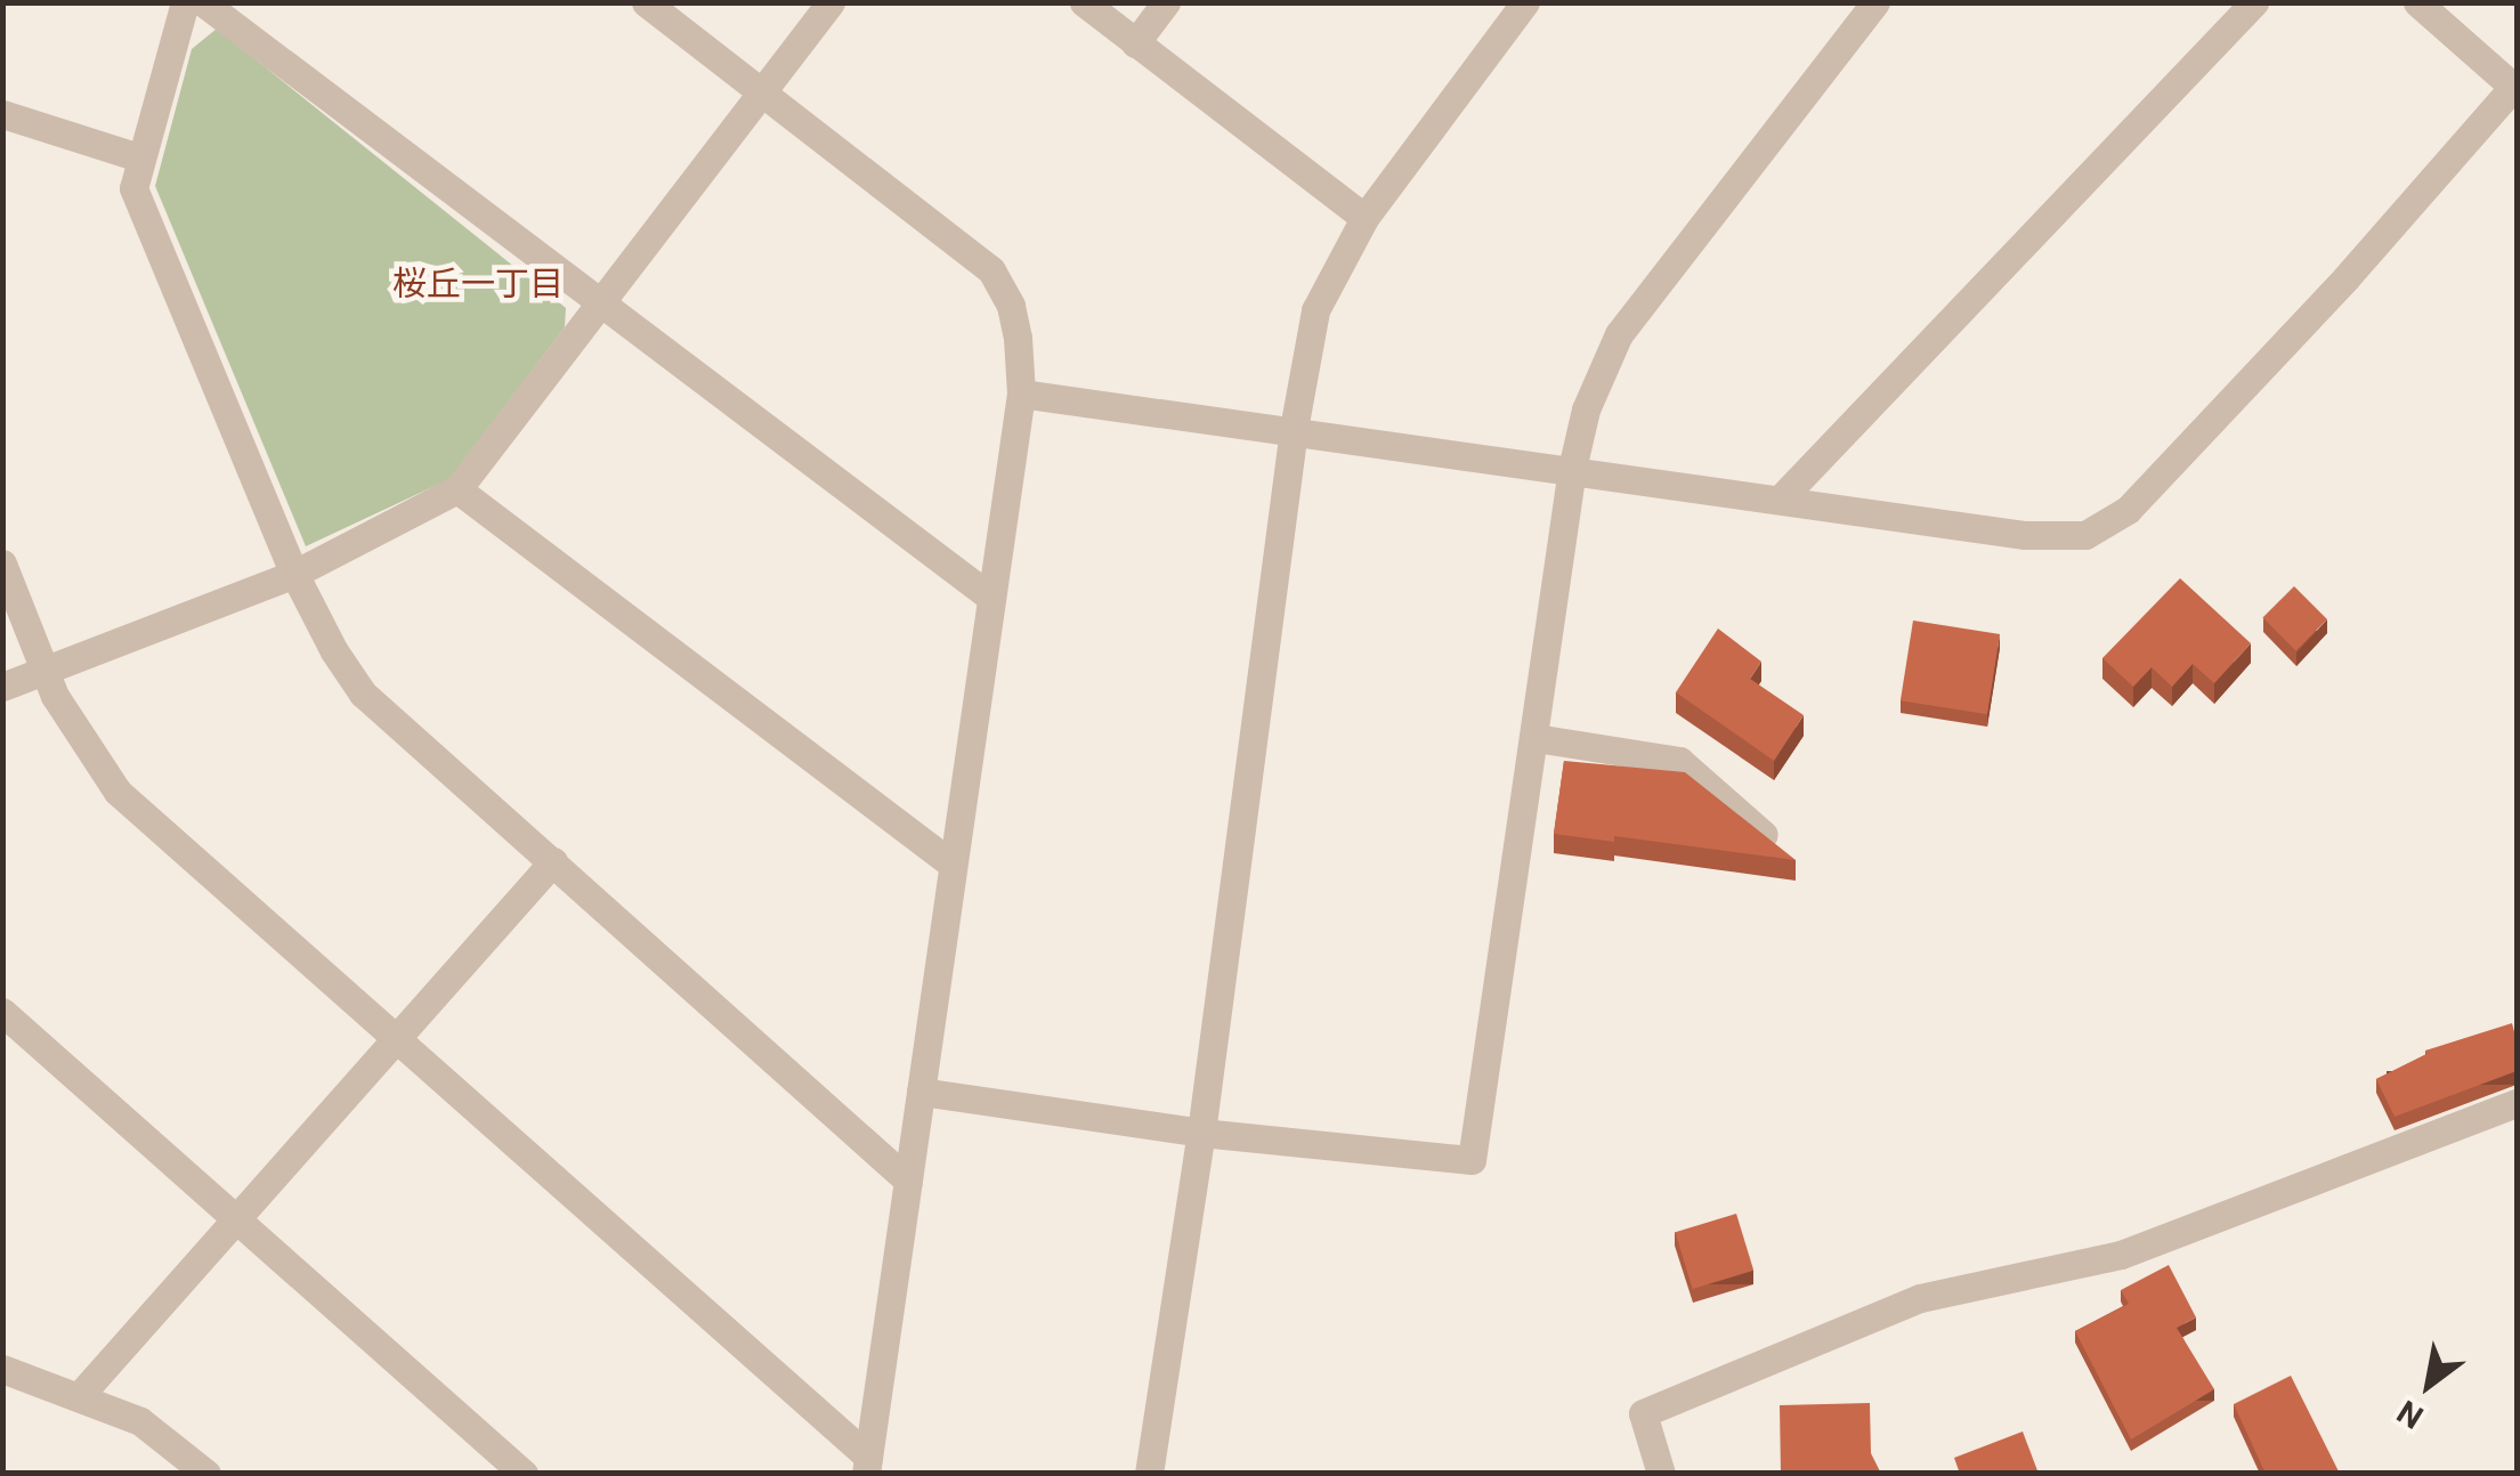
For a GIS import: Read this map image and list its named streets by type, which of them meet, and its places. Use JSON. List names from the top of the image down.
{
  "districts": ["桜丘一丁目"],
  "north": "bottom left"
}
